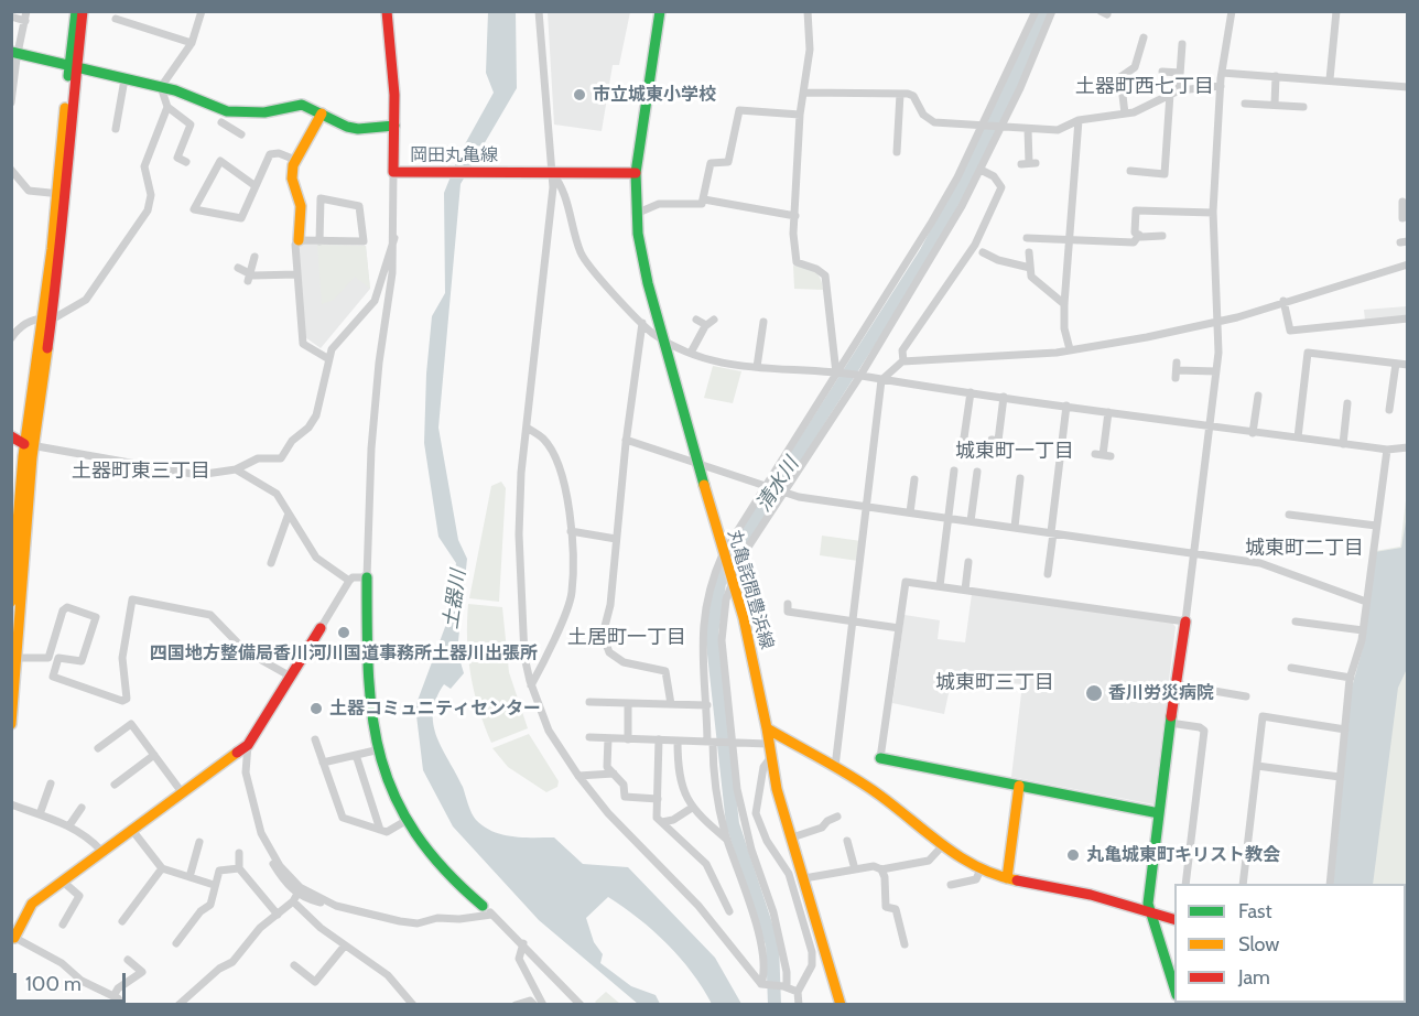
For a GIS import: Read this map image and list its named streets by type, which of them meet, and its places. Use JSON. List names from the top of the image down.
{
  "streets": {
    "street": ["岡田丸亀線", "丸亀詫間豊浜線"]
  },
  "crossings": [
    ["岡田丸亀線", "丸亀詫間豊浜線"]
  ],
  "districts": [
    "土器町西七丁目",
    "城東町一丁目",
    "土器町東三丁目",
    "城東町二丁目",
    "土居町一丁目",
    "城東町三丁目"
  ],
  "water": ["清水川", "土器川"],
  "places": [
    "市立城東小学校",
    "四国地方整備局香川河川国道事務所土器川出張所",
    "香川労災病院",
    "土器コミュニティセンター",
    "丸亀城東町キリスト教会"
  ],
  "legend": ["Fast", "Slow", "Jam"],
  "scale_bar": "100 m"
}
